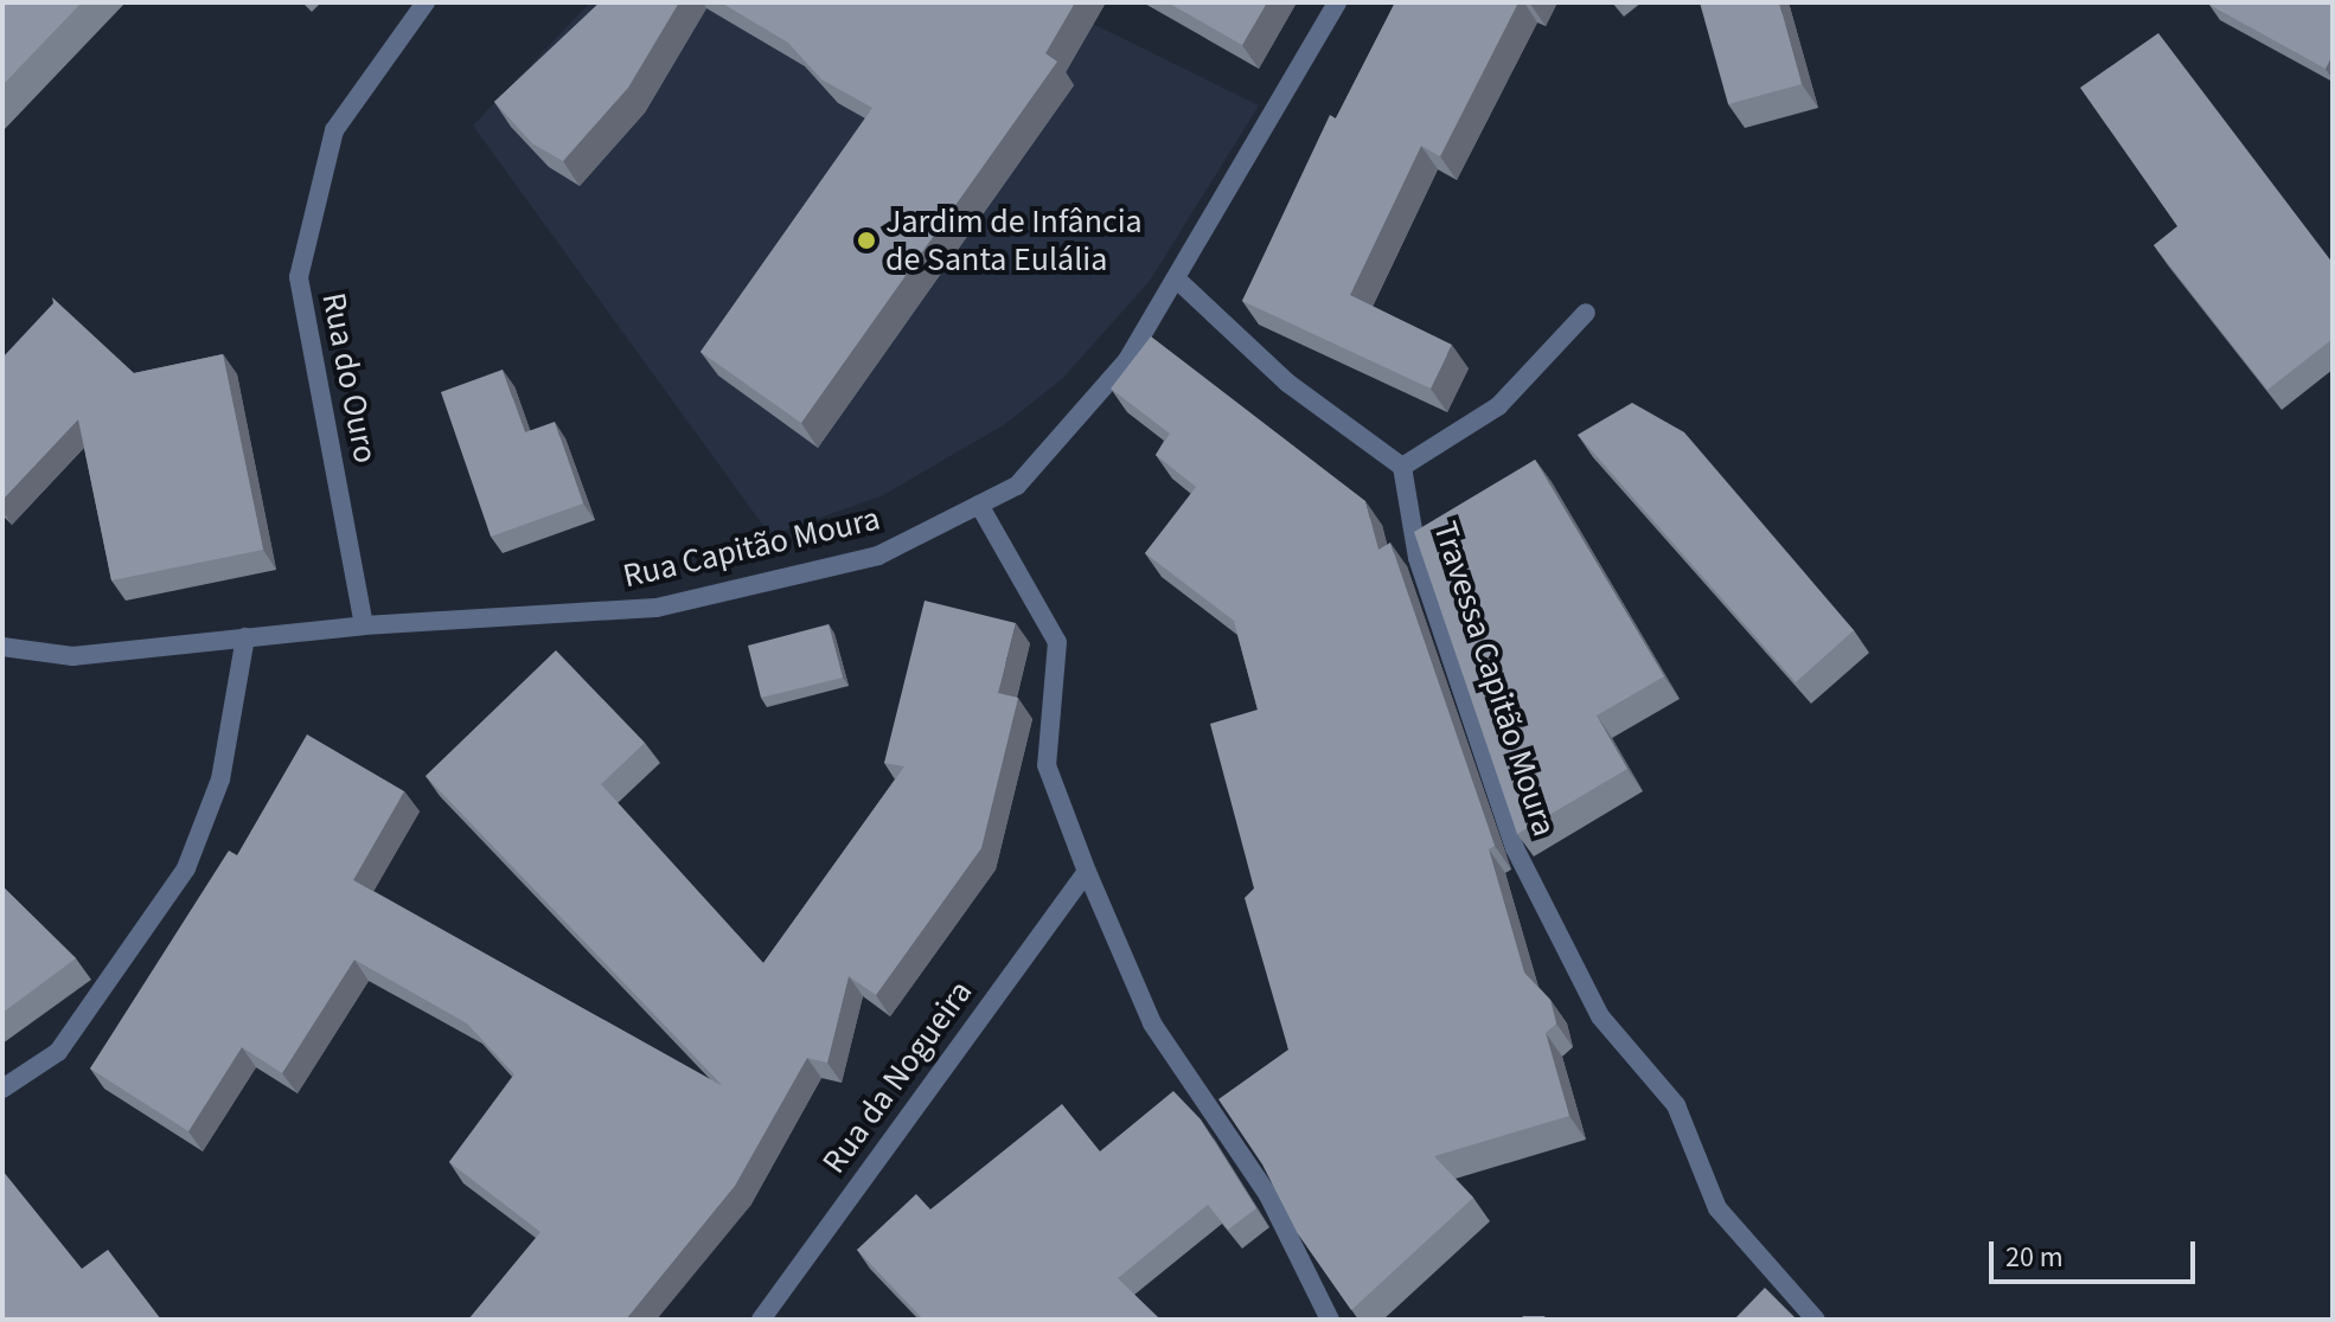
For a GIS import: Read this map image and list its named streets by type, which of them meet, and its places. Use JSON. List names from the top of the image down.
{
  "streets": {
    "street": [
      "Rua do Ouro",
      "Rua Capitão Moura",
      "Travessa Capitão Moura",
      "Rua da Nogueira"
    ]
  },
  "crossings": [
    ["Rua do Ouro", "Rua Capitão Moura"]
  ],
  "places": ["Jardim de Infância de Santa Eulália"],
  "scale_bar": "20 m"
}
